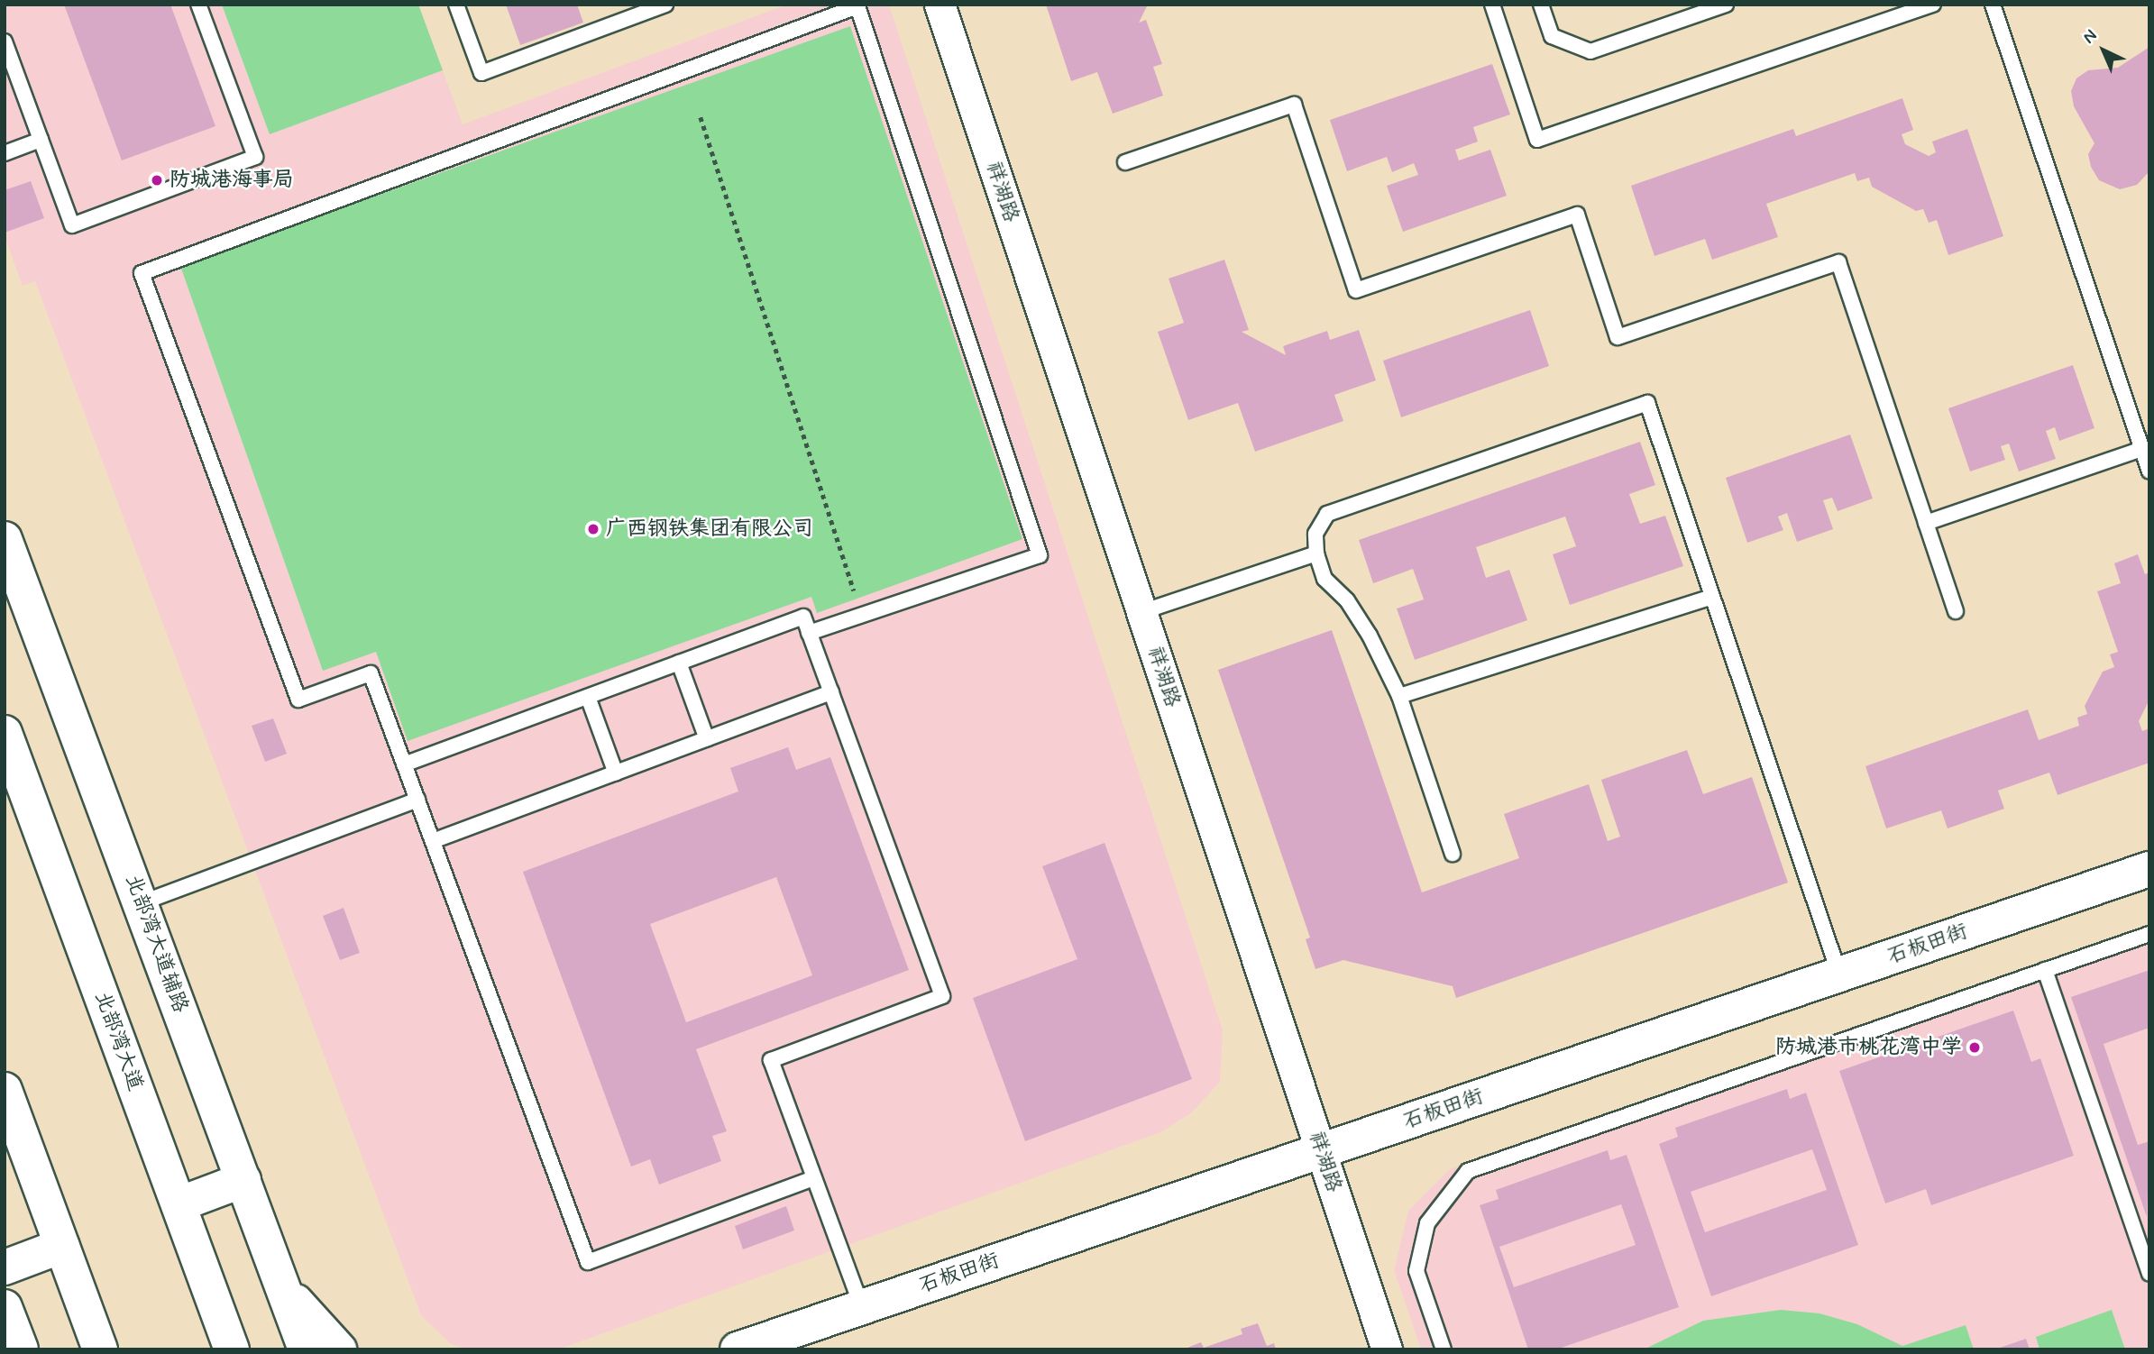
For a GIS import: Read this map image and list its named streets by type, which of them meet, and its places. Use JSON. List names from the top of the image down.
{
  "streets": {
    "main road": ["北部湾大道辅路", "石板田街", "北部湾大道"],
    "street": ["祥湖路"]
  },
  "crossings": [
    ["祥湖路", "石板田街"]
  ],
  "places": ["防城港海事局", "广西钢铁集团有限公司", "防城港市桃花湾中学"],
  "north": "top left"
}
